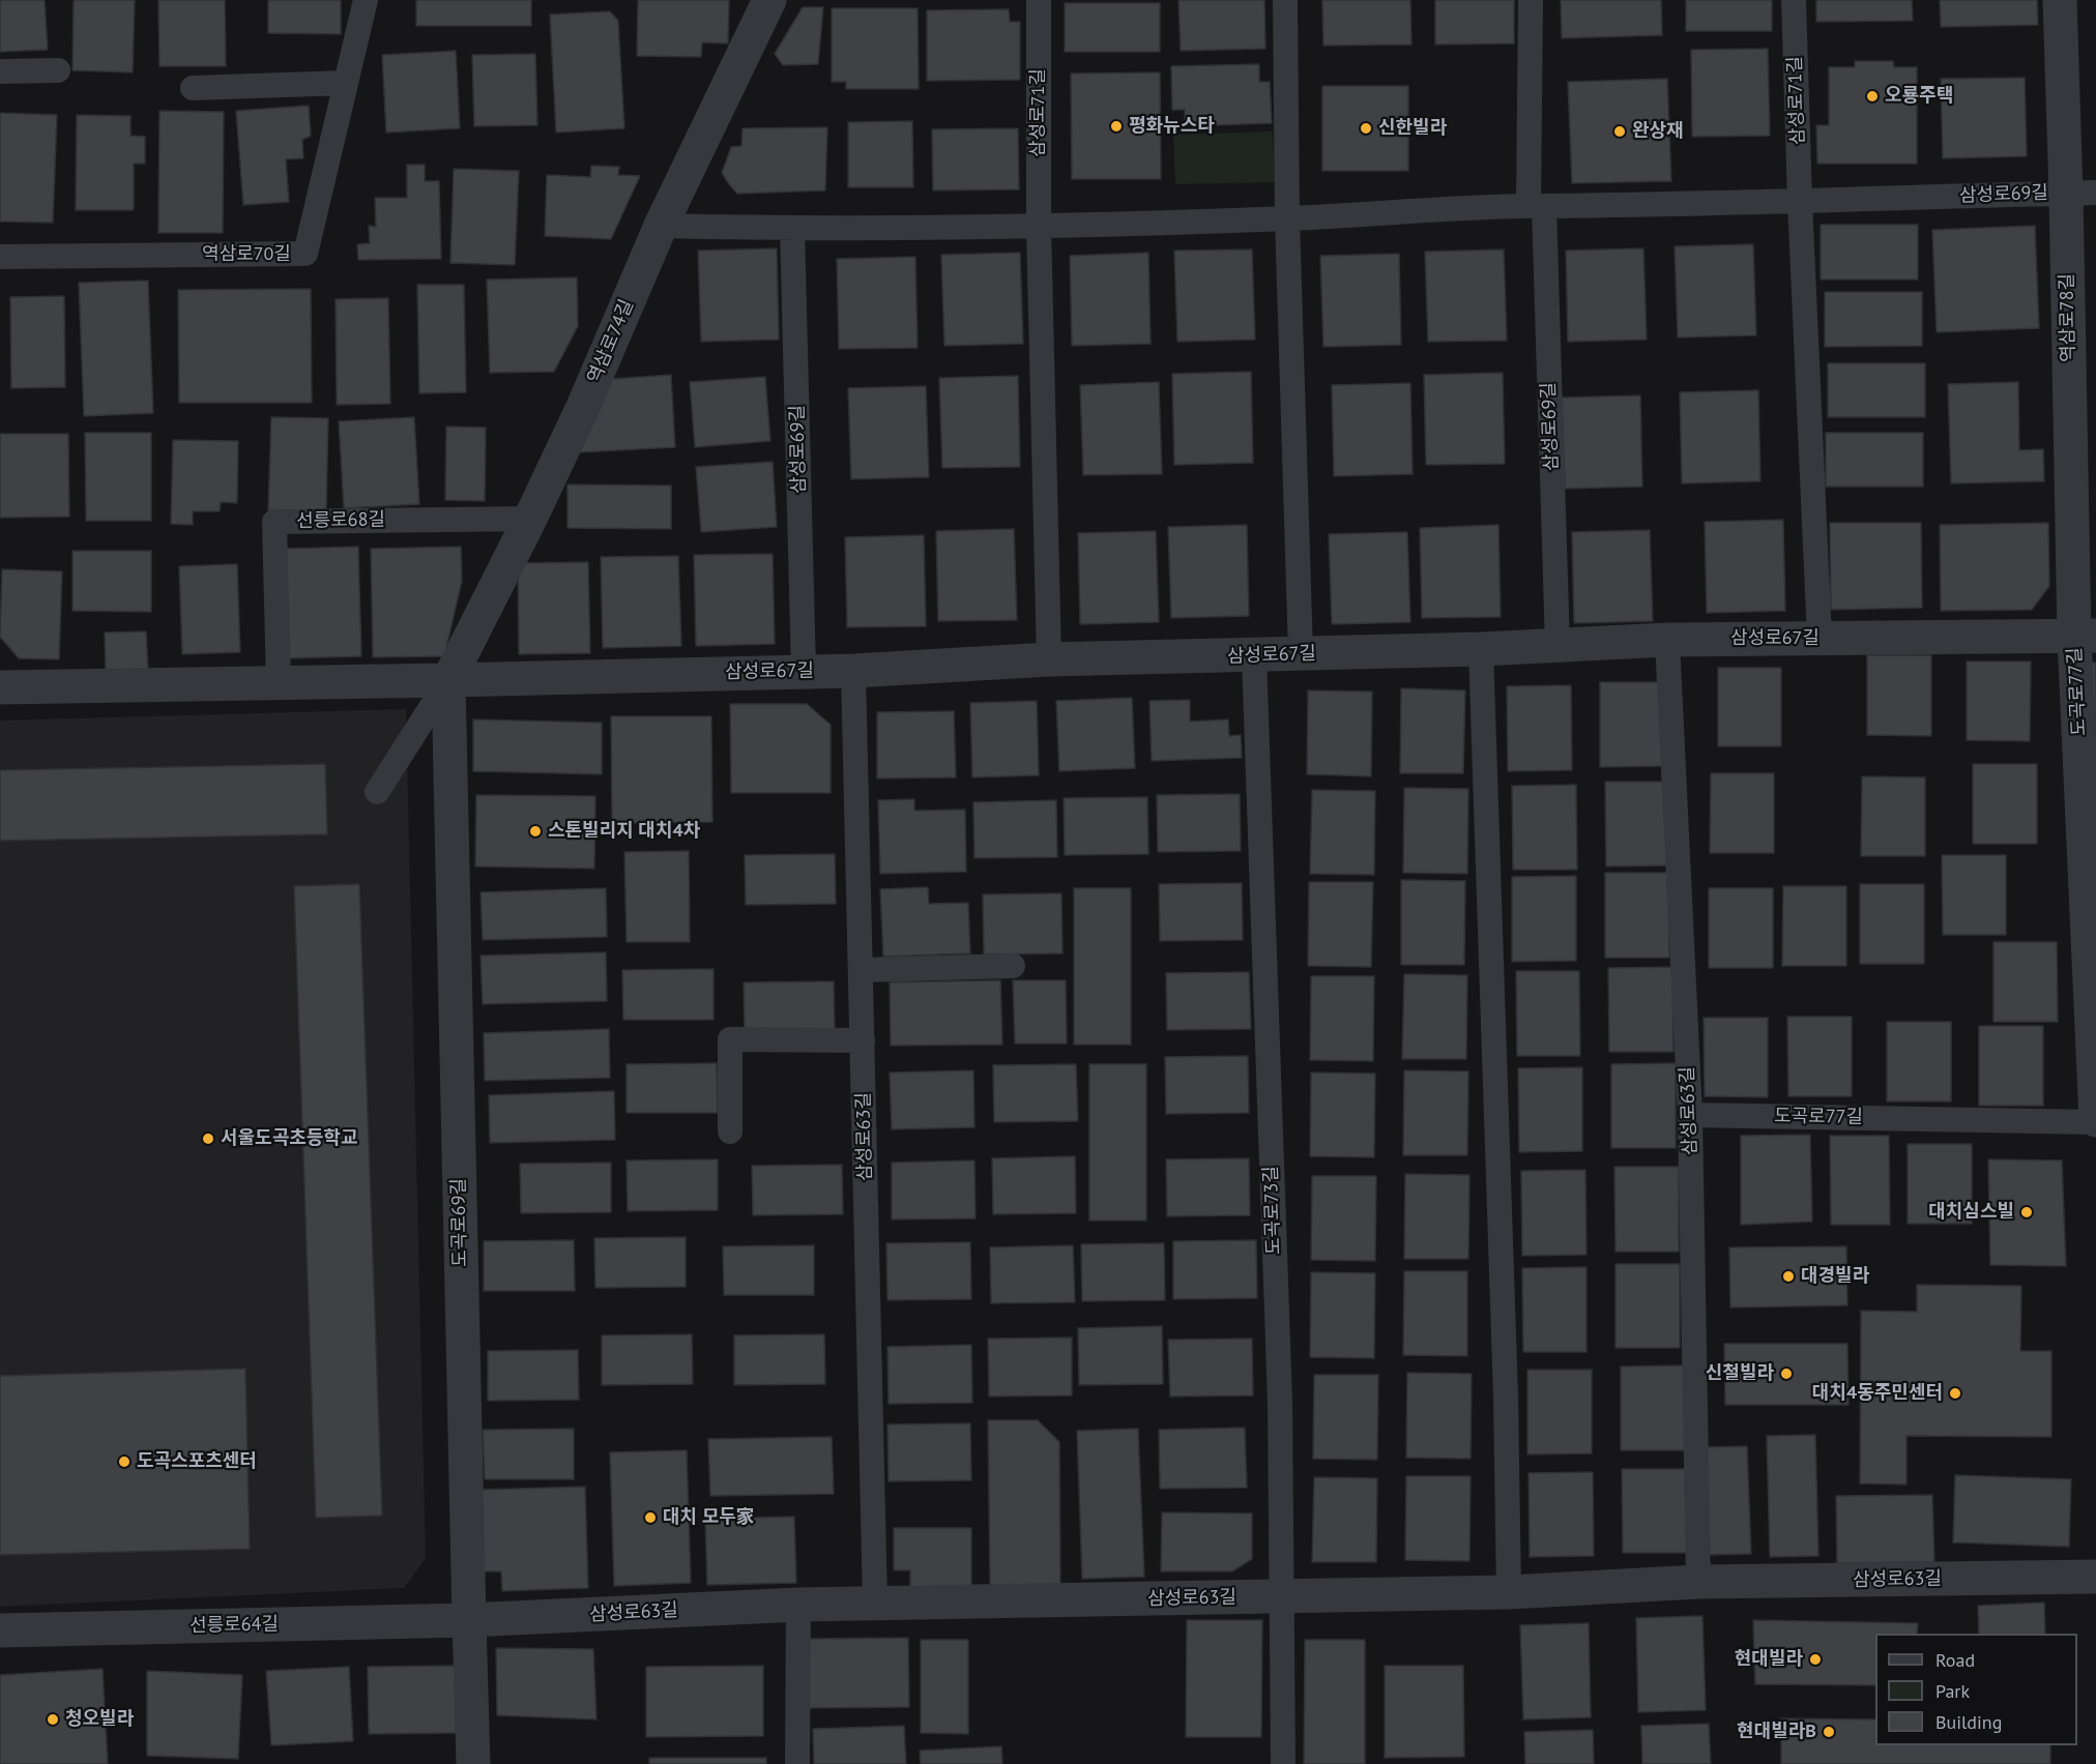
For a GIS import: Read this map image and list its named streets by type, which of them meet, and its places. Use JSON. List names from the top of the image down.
{
  "streets": {
    "street": [
      "역삼로78길",
      "역삼로74길",
      "삼성로67길",
      "도곡로77길",
      "삼성로63길",
      "도곡로69길",
      "선릉로64길"
    ],
    "lane": [
      "삼성로71길",
      "삼성로69길",
      "역삼로70길",
      "선릉로68길",
      "도곡로73길"
    ]
  },
  "crossings": [
    ["삼성로71길", "삼성로69길"],
    ["삼성로69길", "역삼로78길"],
    ["삼성로69길", "역삼로74길"],
    ["삼성로69길", "삼성로67길"],
    ["역삼로78길", "삼성로67길"],
    ["역삼로78길", "도곡로77길"],
    ["역삼로74길", "선릉로68길"],
    ["역삼로74길", "삼성로67길"],
    ["역삼로74길", "도곡로69길"],
    ["삼성로67길", "도곡로77길"],
    ["삼성로67길", "삼성로63길"],
    ["삼성로67길", "도곡로73길"],
    ["삼성로67길", "도곡로69길"],
    ["도곡로77길", "삼성로63길"],
    ["삼성로63길", "도곡로73길"],
    ["삼성로63길", "도곡로69길"],
    ["삼성로63길", "선릉로64길"],
    ["도곡로69길", "선릉로64길"]
  ],
  "places": [
    "오룡주택",
    "평화뉴스타",
    "신한빌라",
    "완상재",
    "스톤빌리지 대치4차",
    "서울도곡초등학교",
    "대치심스빌",
    "대경빌라",
    "신철빌라",
    "대치4동주민센터",
    "도곡스포츠센터",
    "대치 모두家",
    "현대빌라",
    "청오빌라",
    "현대빌라B"
  ],
  "legend": ["Road", "Park", "Building"]
}
